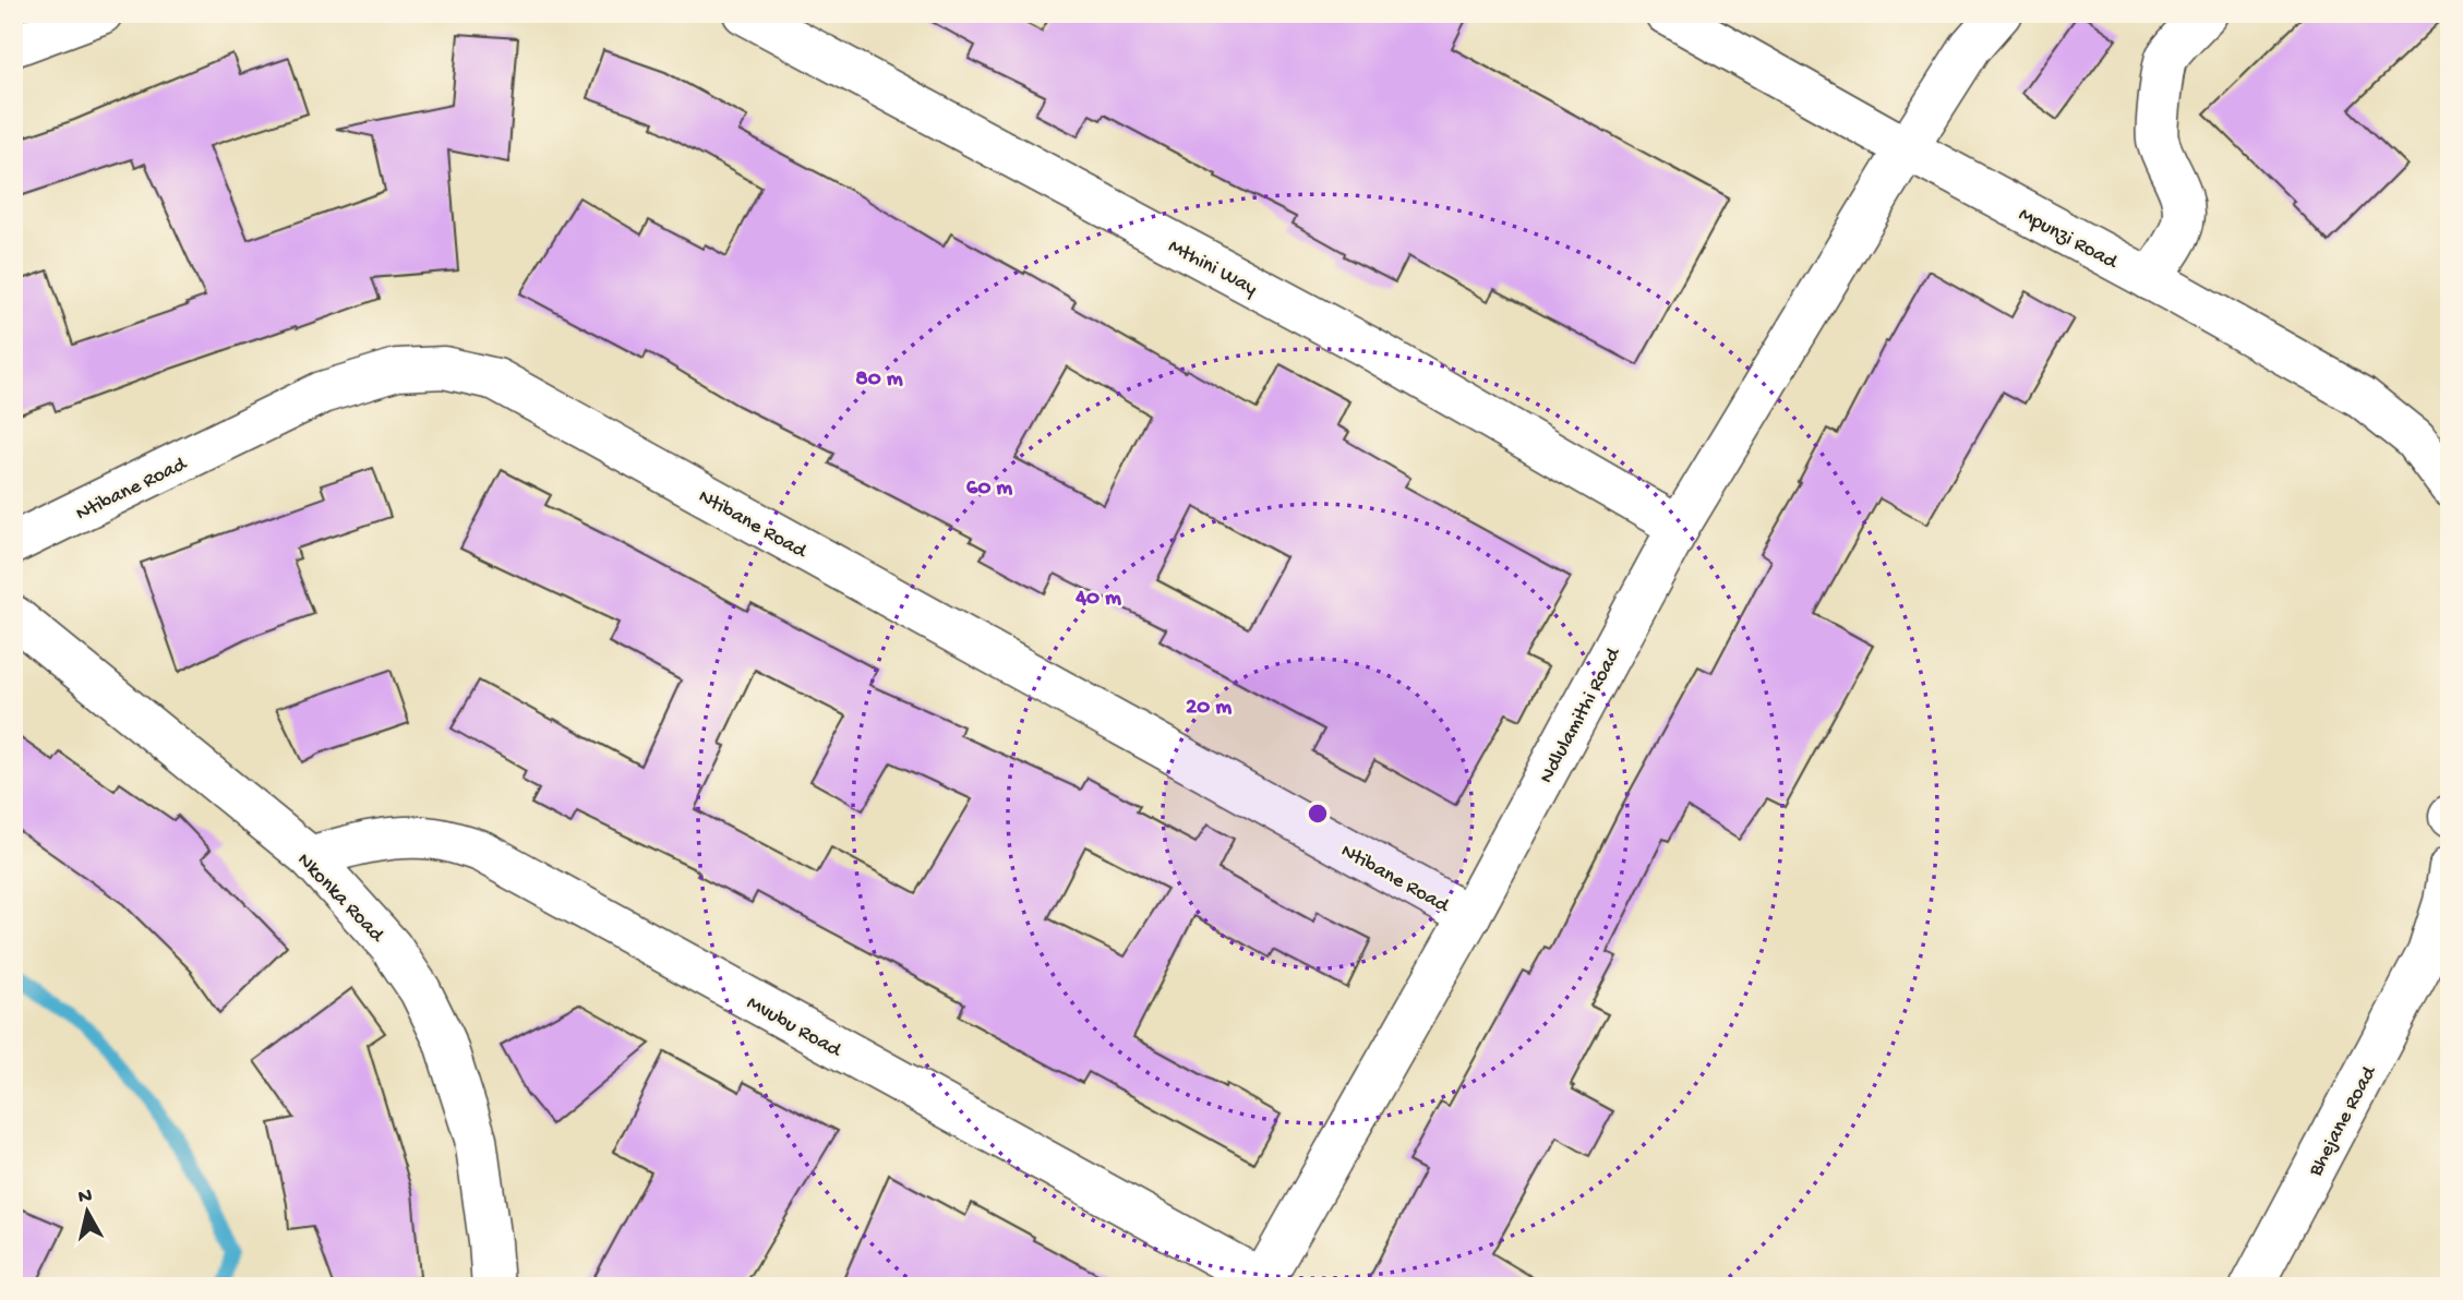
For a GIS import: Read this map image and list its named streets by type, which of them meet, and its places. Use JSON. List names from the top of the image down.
{
  "streets": {
    "street": [
      "Mpunzi Road",
      "Mthini Way",
      "Ntibane Road",
      "Ndlulamithi Road",
      "Nkonka Road",
      "Mvubu Road",
      "Bhejane Road"
    ]
  },
  "crossings": [
    ["Mpunzi Road", "Ndlulamithi Road"],
    ["Mthini Way", "Ndlulamithi Road"],
    ["Ntibane Road", "Ndlulamithi Road"],
    ["Ndlulamithi Road", "Mvubu Road"],
    ["Nkonka Road", "Mvubu Road"]
  ],
  "north": "top",
  "rings": [
    "80 m",
    "60 m",
    "40 m",
    "20 m"
  ]
}
